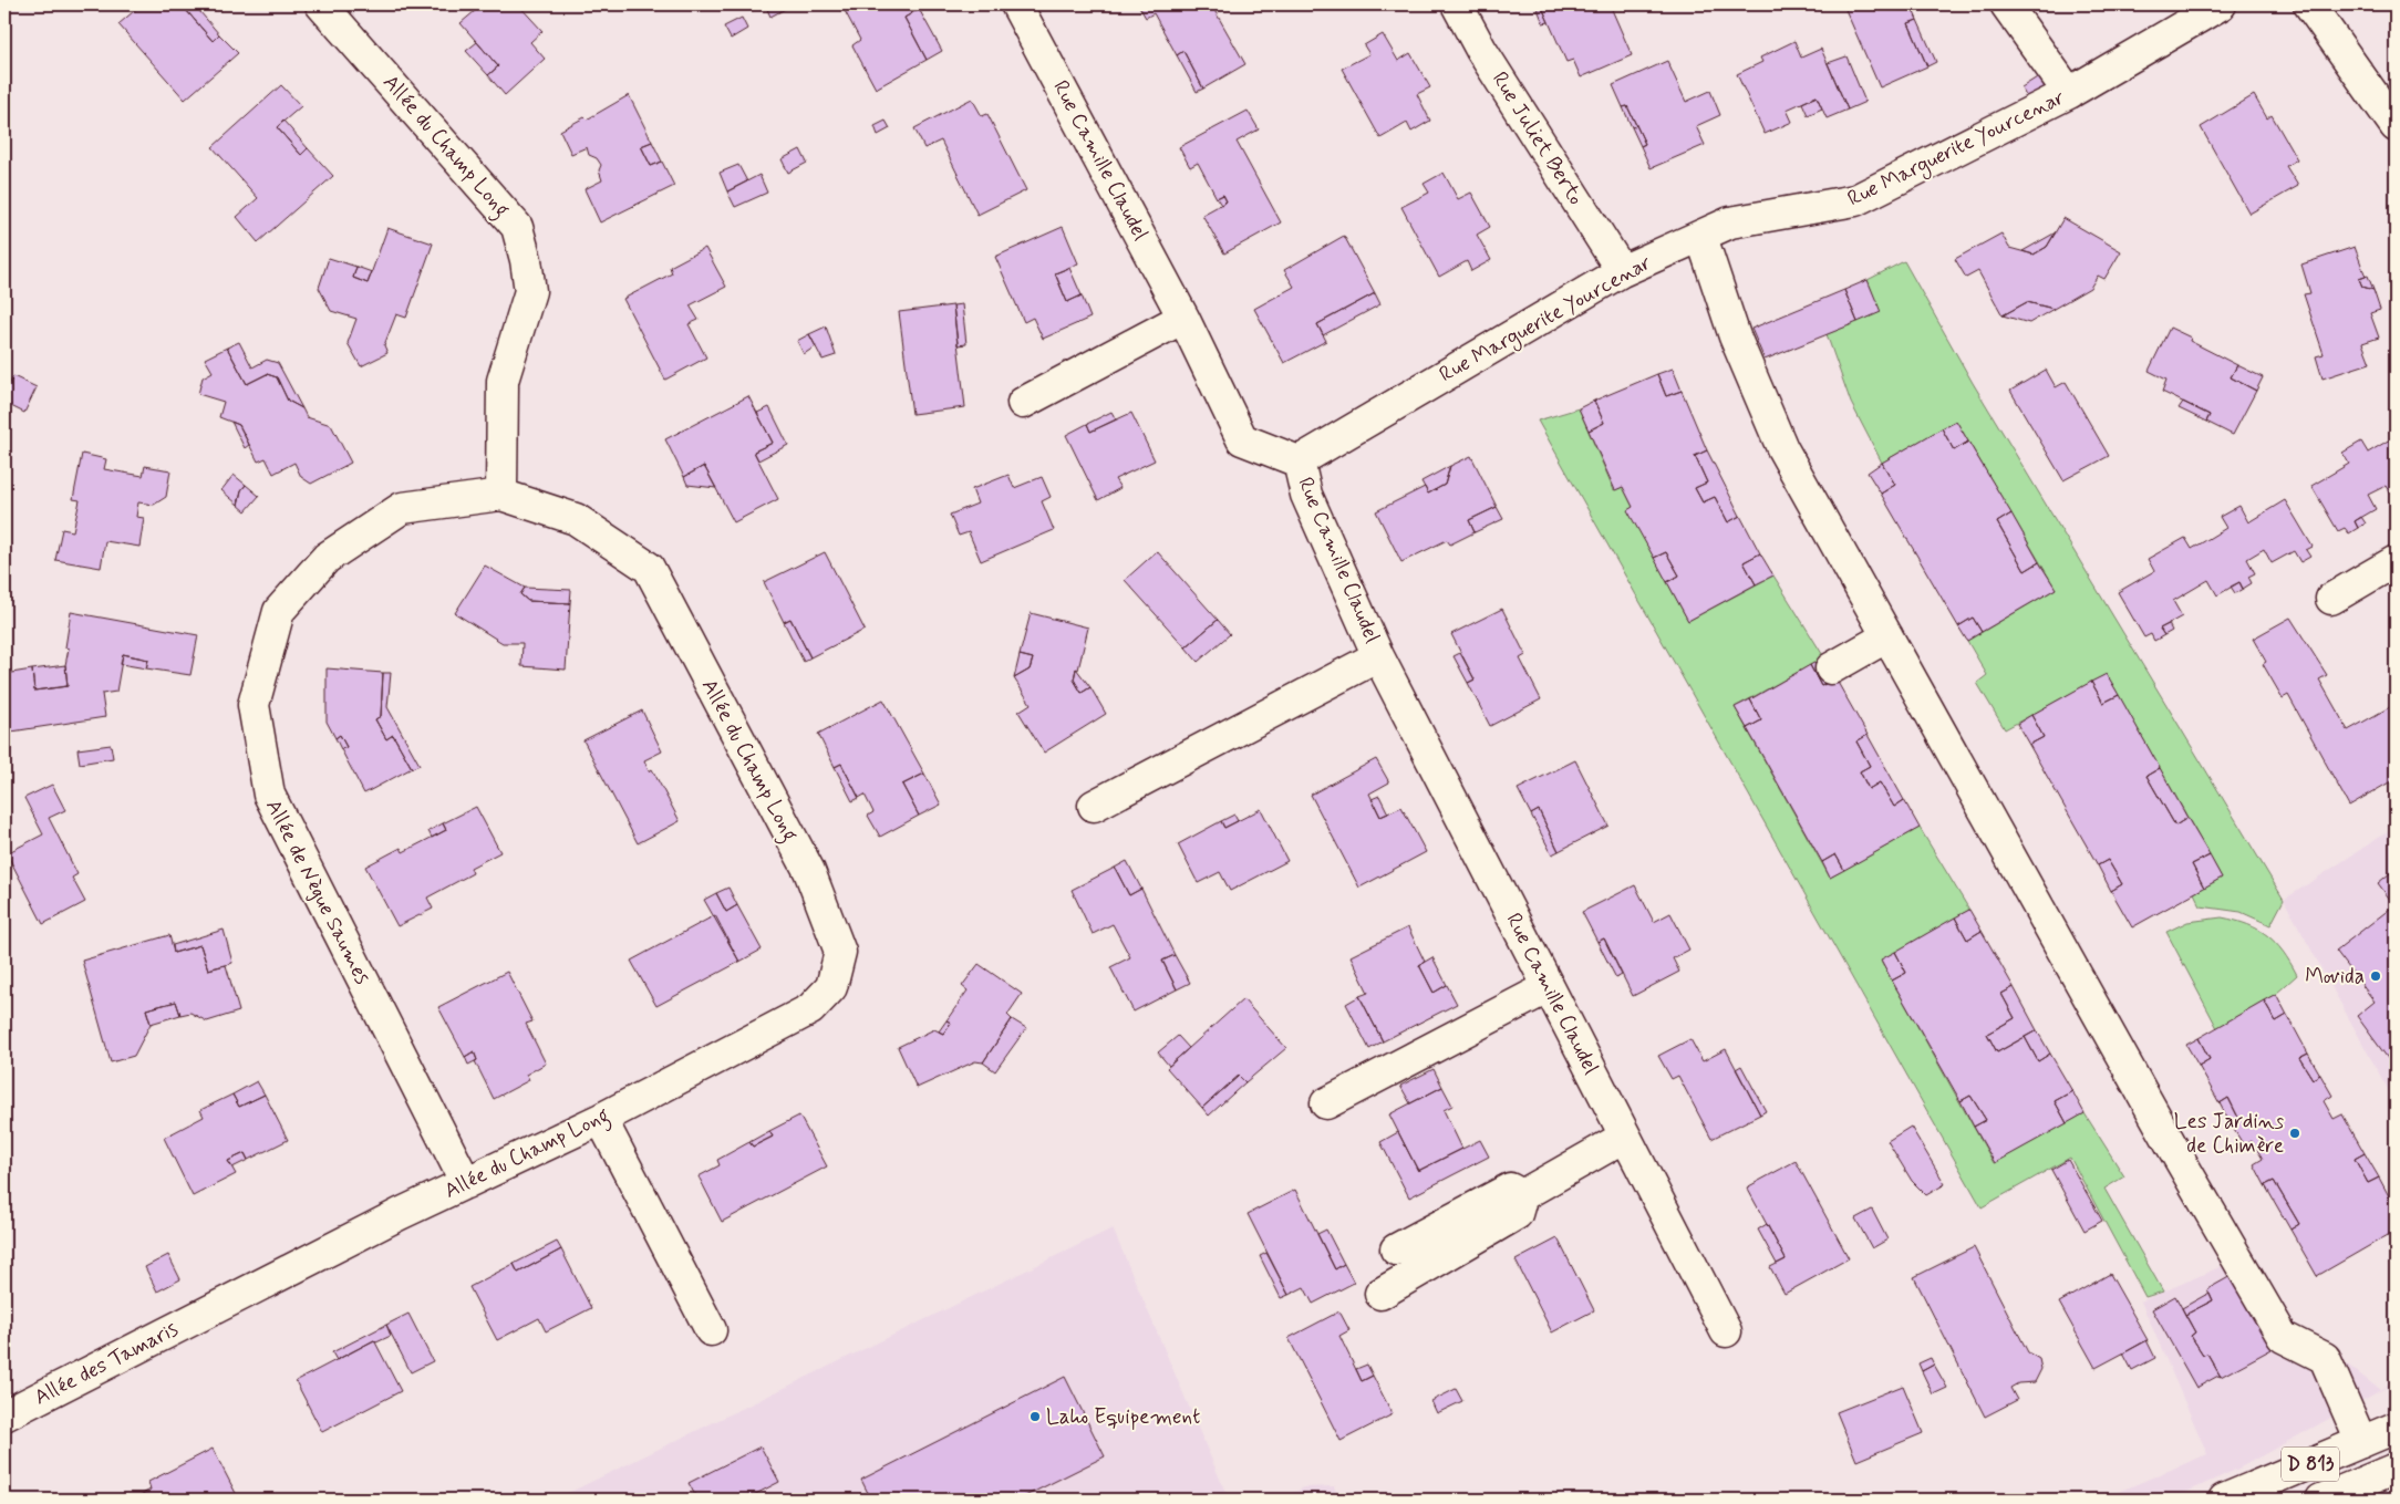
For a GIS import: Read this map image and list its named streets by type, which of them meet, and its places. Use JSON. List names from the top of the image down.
{
  "streets": {
    "street": [
      "Rue Juliet Berto",
      "Allée du Champ Long",
      "Rue Marguerite Yourcenar",
      "Rue Camille Claudel",
      "Allée de Nègue Saumes",
      "Allée des Tamaris",
      "D 813"
    ]
  },
  "crossings": [
    ["Rue Juliet Berto", "Rue Marguerite Yourcenar"],
    ["Allée du Champ Long", "Allée de Nègue Saumes"],
    ["Allée du Champ Long", "Allée des Tamaris"],
    ["Rue Marguerite Yourcenar", "Rue Camille Claudel"]
  ],
  "places": ["Movida", "Les Jardins de Chimère", "Laho Equipement"]
}
